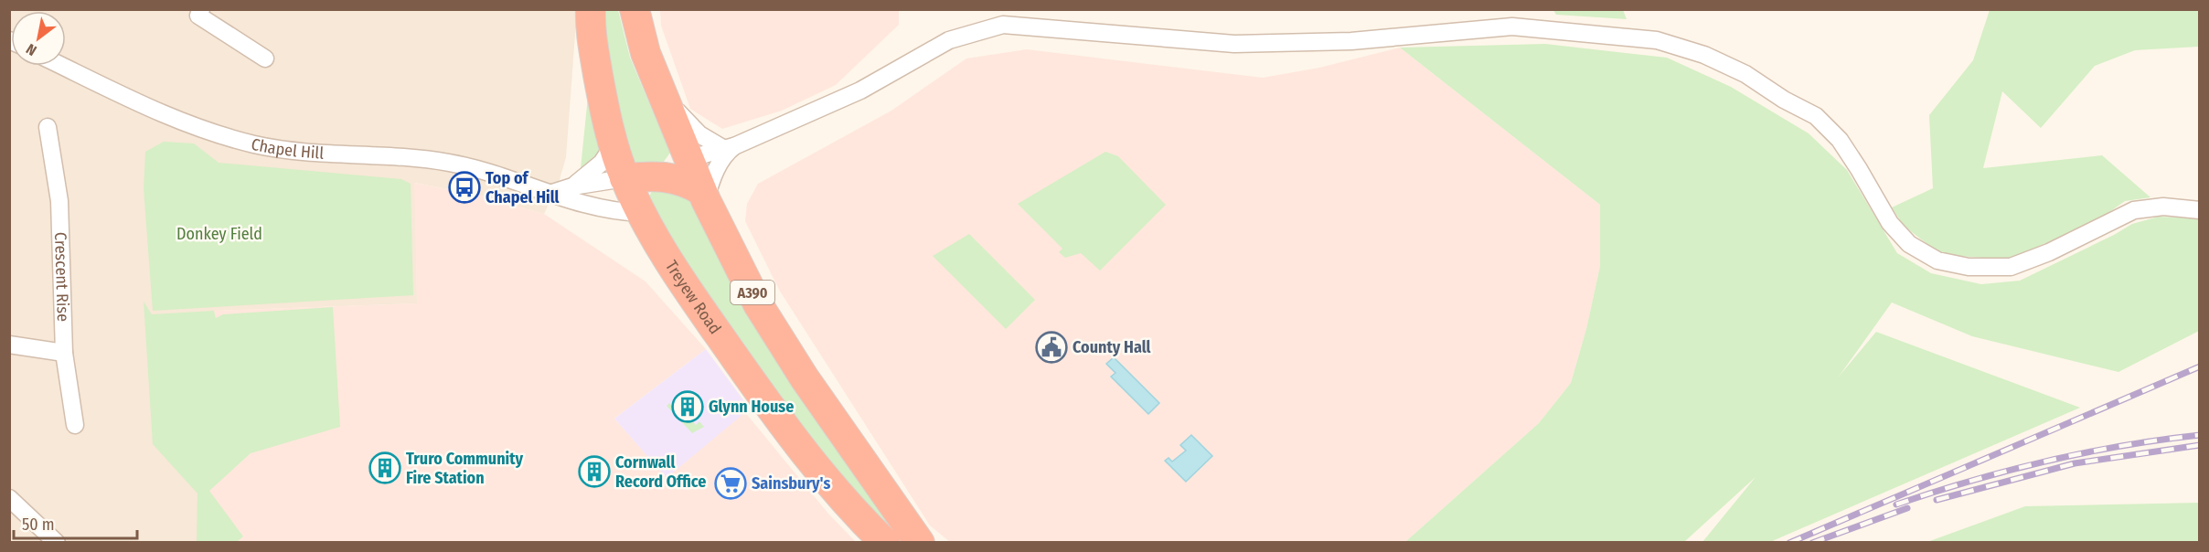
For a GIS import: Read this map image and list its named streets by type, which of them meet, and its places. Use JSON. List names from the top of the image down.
{
  "streets": {
    "highway": ["A390", "Treyew Road"],
    "street": ["Chapel Hill", "Crescent Rise"]
  },
  "crossings": [
    ["Chapel Hill", "Treyew Road"]
  ],
  "parks": ["Donkey Field"],
  "places": {
    "bus stop": ["Top of Chapel Hill"],
    "public building": ["County Hall"],
    "building": ["Glynn House", "Truro Community Fire Station", "Cornwall Record Office"],
    "supermarket": ["Sainsbury's"]
  },
  "scale_bar": "50 m",
  "north": "bottom left"
}
